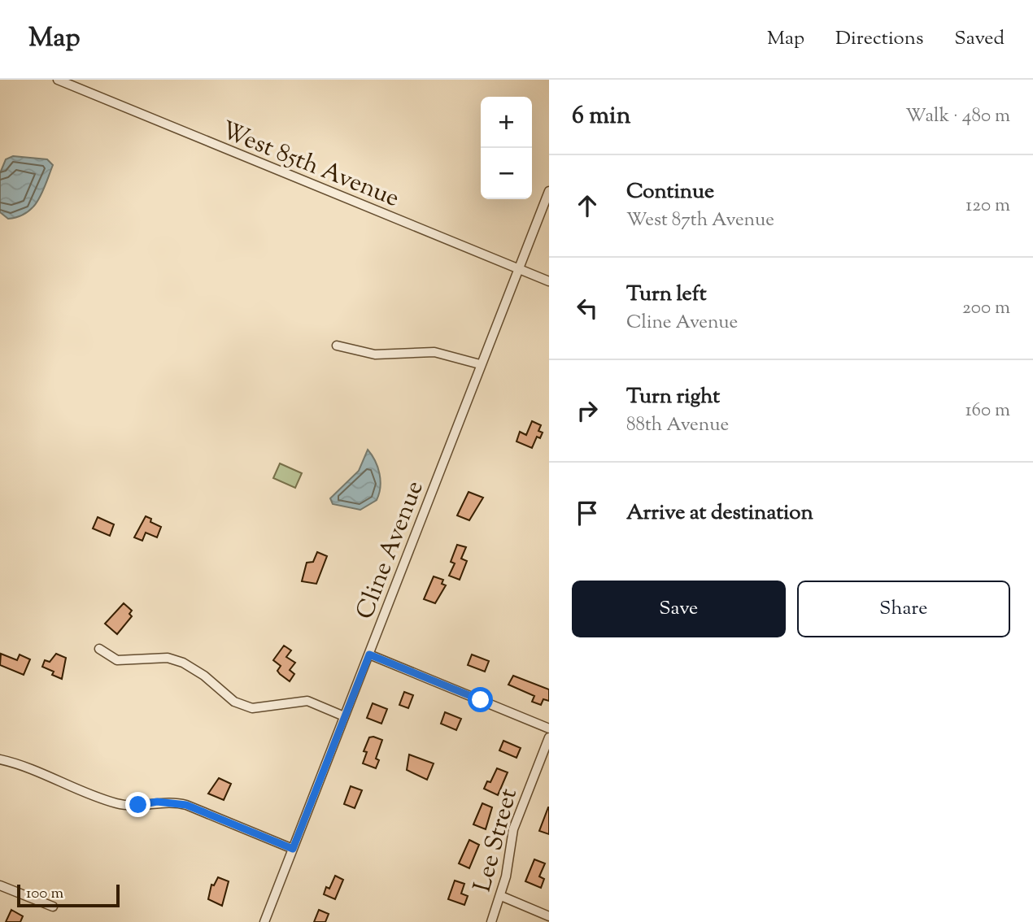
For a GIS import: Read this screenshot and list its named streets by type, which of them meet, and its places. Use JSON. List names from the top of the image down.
{
  "streets": {
    "street": ["West 85th Avenue", "Cline Avenue", "Lee Street"]
  },
  "crossings": [
    ["West 85th Avenue", "Cline Avenue"]
  ],
  "scale_bar": "100 m",
  "page": {
    "header": "Map",
    "nav": ["Map", "Directions", "Saved"],
    "heading": ["6 min", "Walk · 480 m"],
    "map_buttons": ["+", "−"],
    "list": [
      ["Continue", "West 87th Avenue", "120 m"],
      ["Turn left", "Cline Avenue", "200 m"],
      ["Turn right", "88th Avenue", "160 m"],
      "Arrive at destination"
    ],
    "buttons": ["Save", "Share"],
    "scale": "100 m"
  }
}
